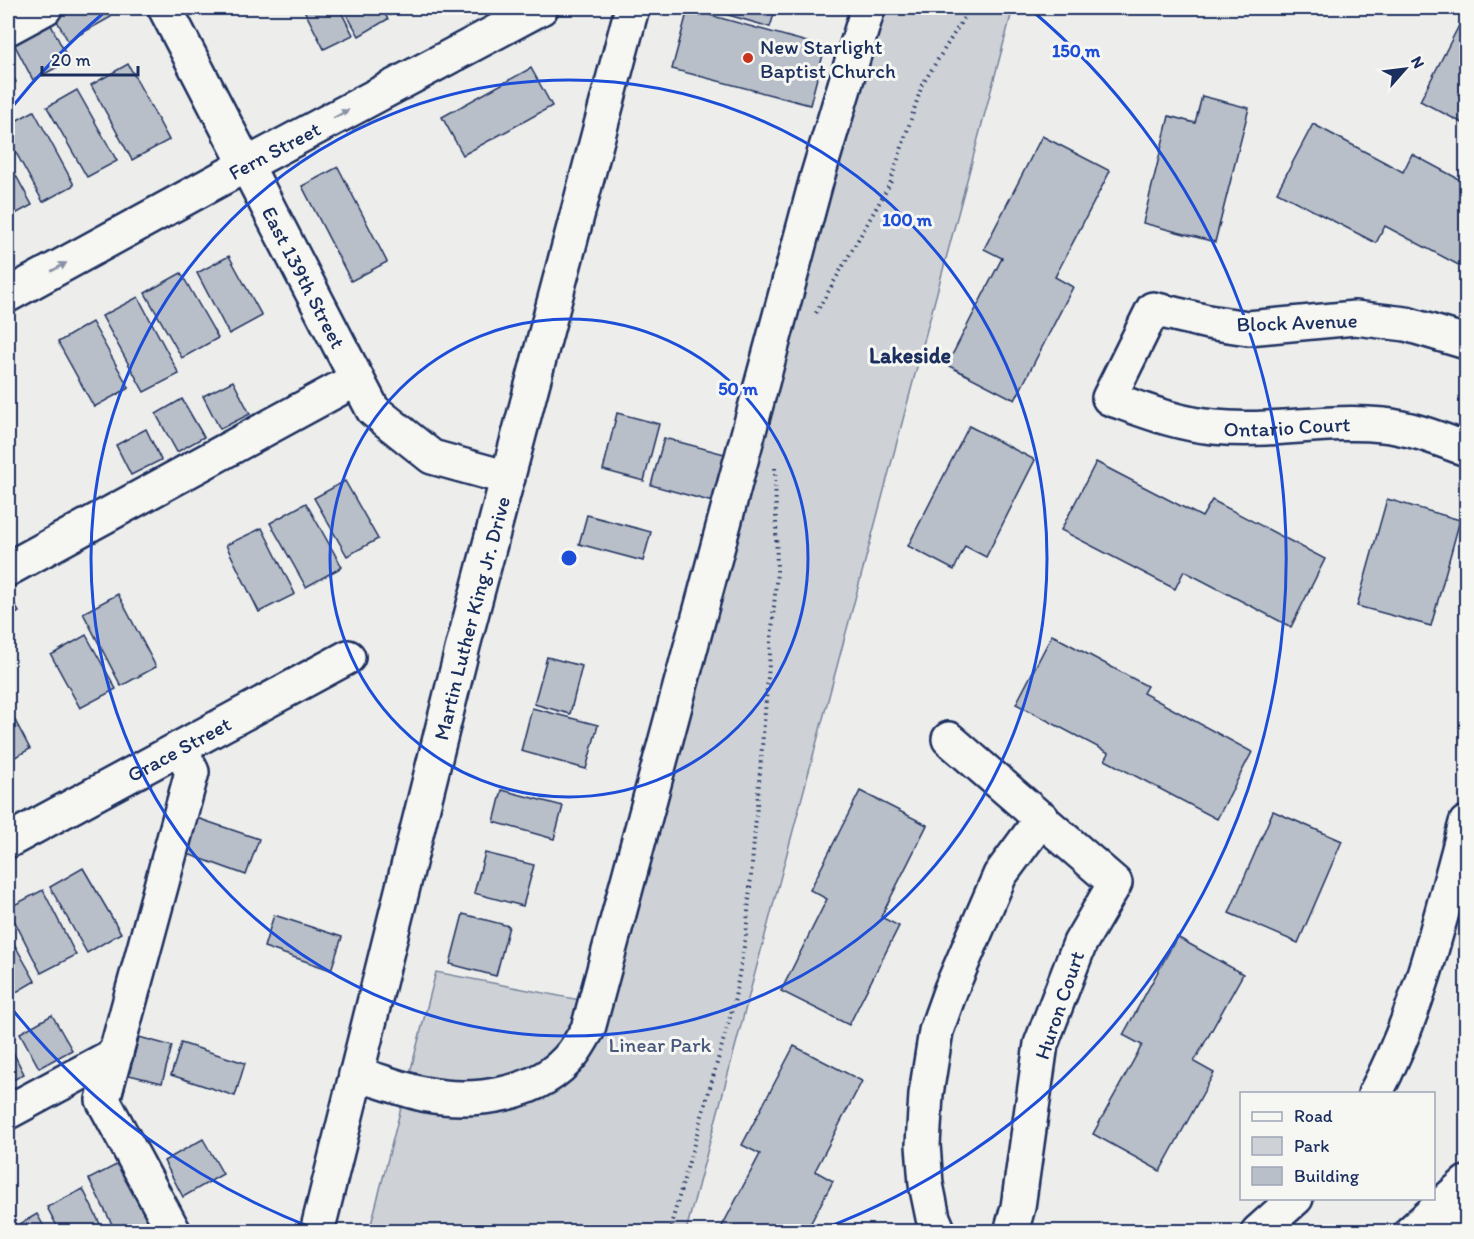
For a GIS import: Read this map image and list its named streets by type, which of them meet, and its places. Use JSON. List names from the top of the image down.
{
  "streets": {
    "main road": [
      "Fern Street",
      "East 139th Street",
      "Block Avenue",
      "Ontario Court",
      "Martin Luther King Jr. Drive",
      "Grace Street",
      "Huron Court"
    ]
  },
  "crossings": [
    ["Fern Street", "East 139th Street"],
    ["East 139th Street", "Martin Luther King Jr. Drive"],
    ["Block Avenue", "Ontario Court"]
  ],
  "districts": ["Lakeside"],
  "parks": ["Linear Park"],
  "places": ["New Starlight Baptist Church"],
  "legend": ["Road", "Park", "Building"],
  "scale_bar": "20 m",
  "north": "top right",
  "rings": ["150 m", "100 m", "50 m"]
}
